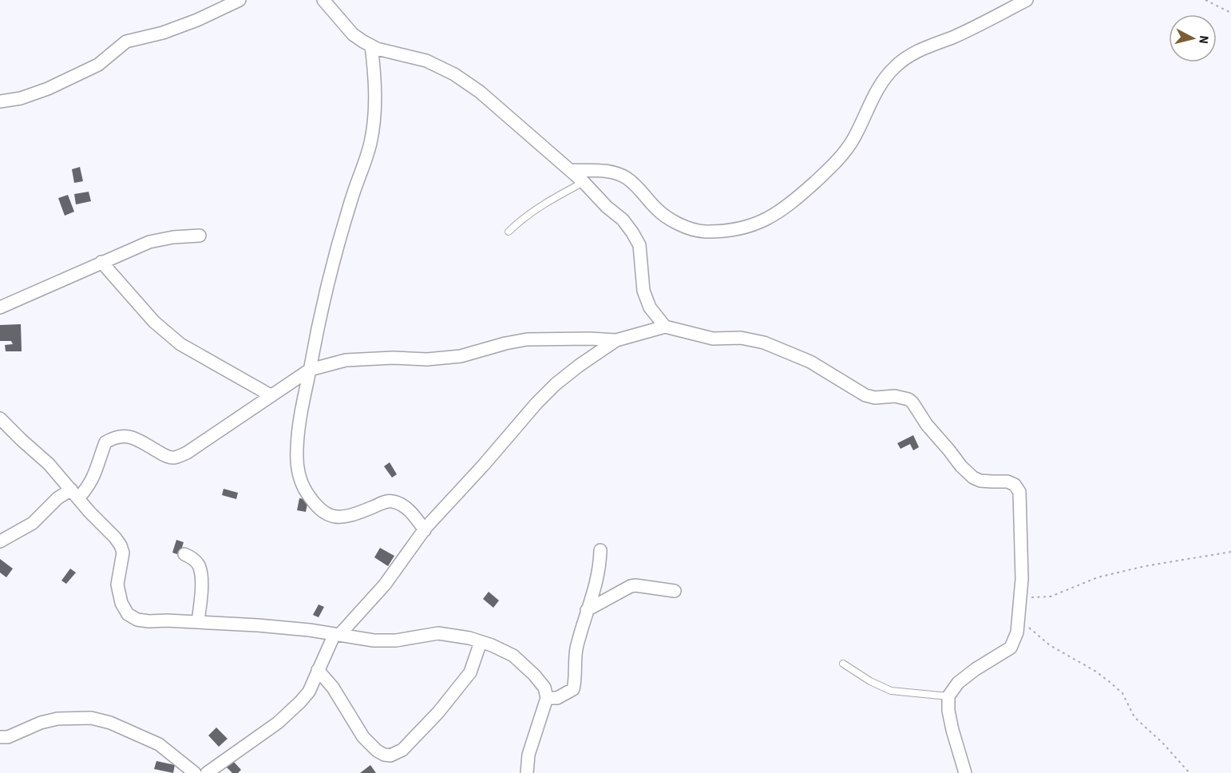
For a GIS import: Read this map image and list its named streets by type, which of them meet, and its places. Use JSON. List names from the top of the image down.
{
  "north": "right"
}
